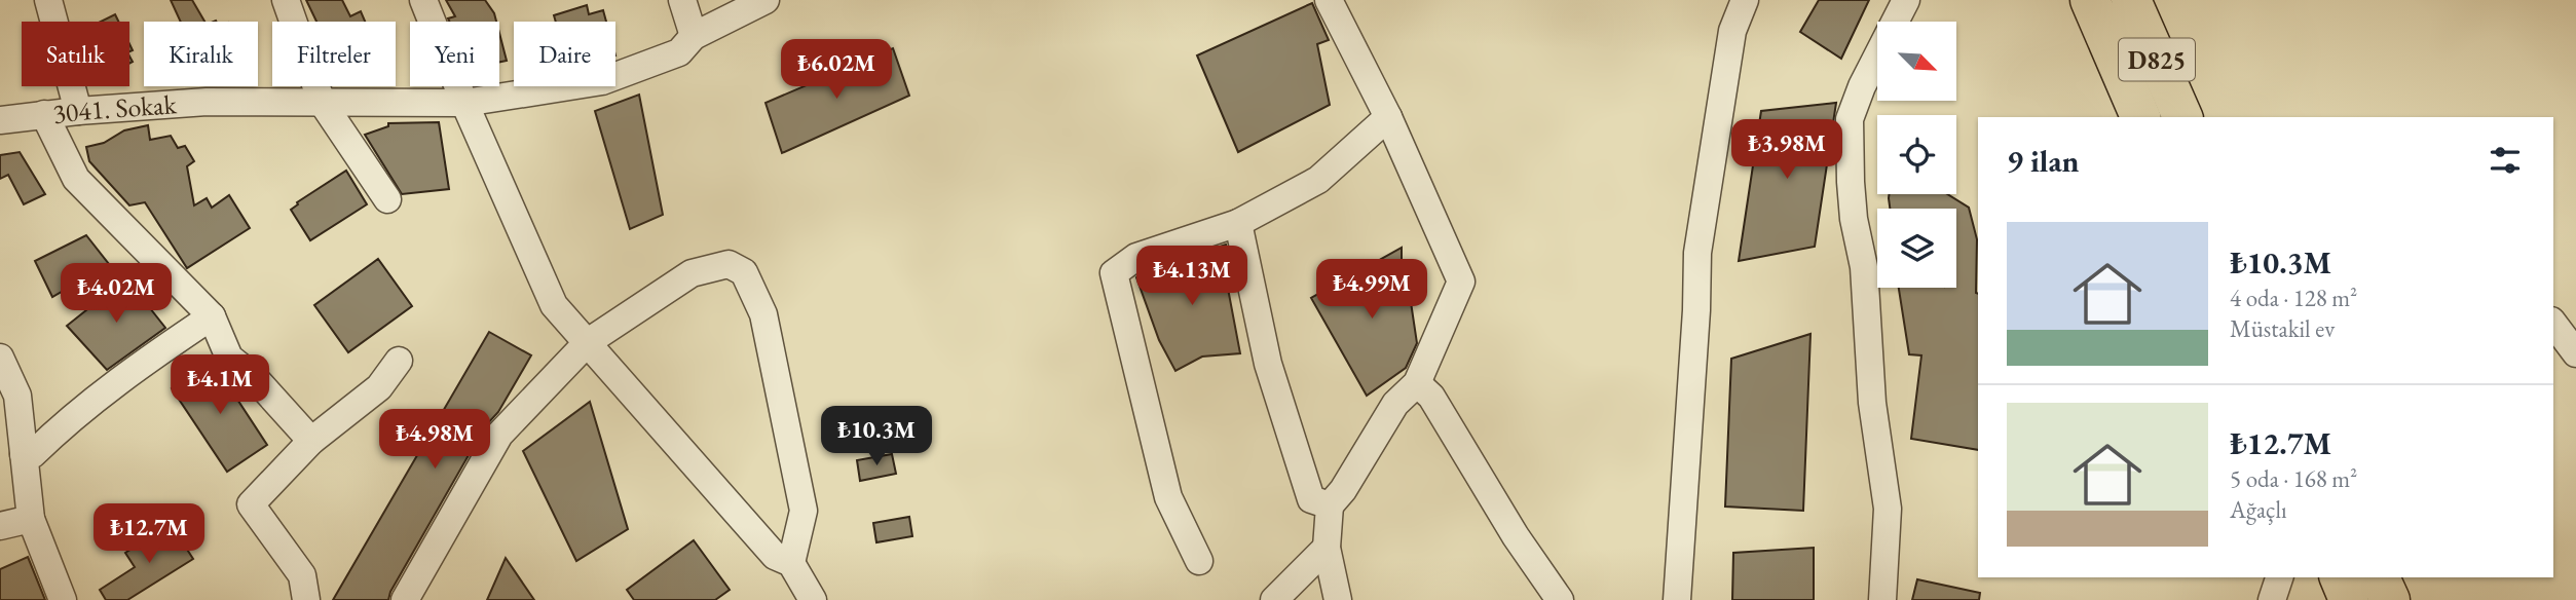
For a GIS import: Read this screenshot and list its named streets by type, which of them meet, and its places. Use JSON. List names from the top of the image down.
{
  "streets": {
    "highway": ["D825"],
    "street": ["3041. Sokak"]
  },
  "north": "bottom right",
  "page": {
    "chip": [
      "Satılık",
      "Kiralık",
      "Filtreler",
      "Yeni",
      "Daire"
    ],
    "price": [
      "₺6.02M",
      "₺3.98M",
      "₺4.13M",
      "₺4.99M",
      "₺4.02M",
      "₺4.1M",
      "₺10.3M",
      "₺4.98M",
      "₺12.7M"
    ],
    "heading": "9 ilan",
    "list": [
      {
        "name": "₺10.3M",
        "note": "4 oda · 128 m² · Müstakil ev"
      },
      {
        "name": "₺12.7M",
        "note": "5 oda · 168 m² · Ağaçlı"
      }
    ]
  }
}
